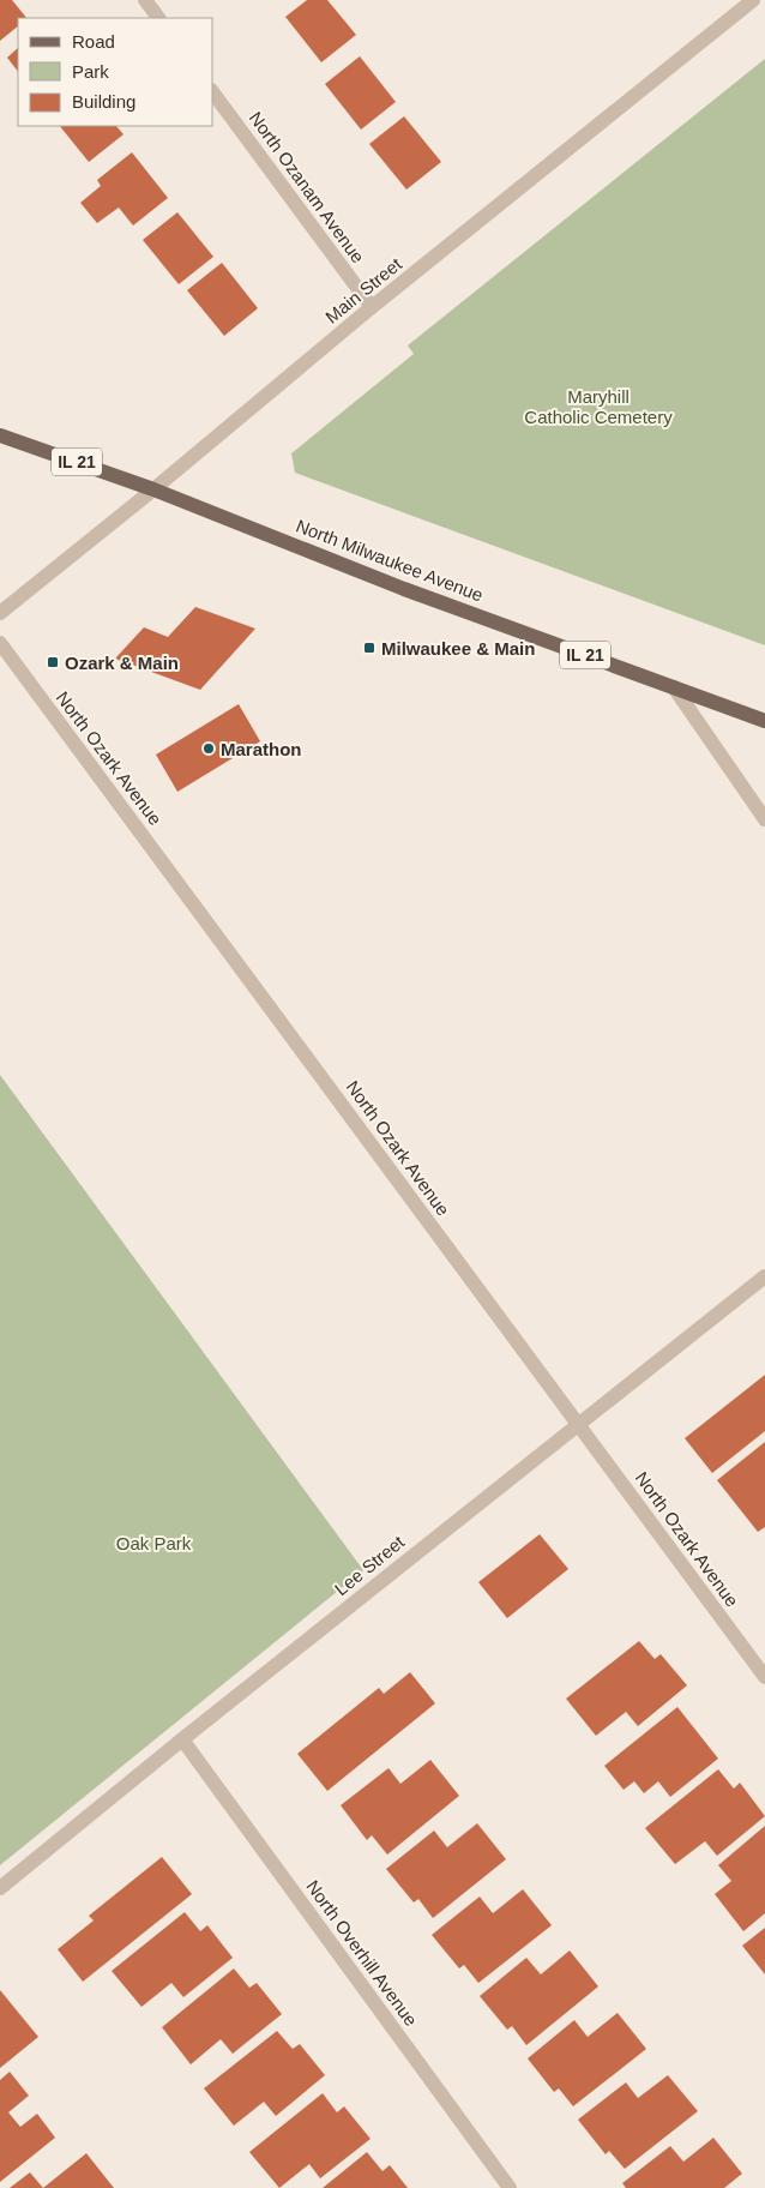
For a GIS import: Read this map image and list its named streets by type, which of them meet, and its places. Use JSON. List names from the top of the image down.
{
  "streets": {
    "main road": ["IL 21", "North Milwaukee Avenue"],
    "street": [
      "North Ozanam Avenue",
      "Main Street",
      "North Ozark Avenue",
      "Lee Street",
      "North Overhill Avenue"
    ]
  },
  "crossings": [
    ["North Ozanam Avenue", "Main Street"],
    ["Main Street", "North Milwaukee Avenue"],
    ["North Ozark Avenue", "Lee Street"],
    ["Lee Street", "North Overhill Avenue"]
  ],
  "parks": ["Maryhill Catholic Cemetery", "Oak Park"],
  "places": {
    "transit": ["Milwaukee & Main", "Ozark & Main"],
    "other": ["Marathon"]
  },
  "legend": ["Road", "Park", "Building"]
}
